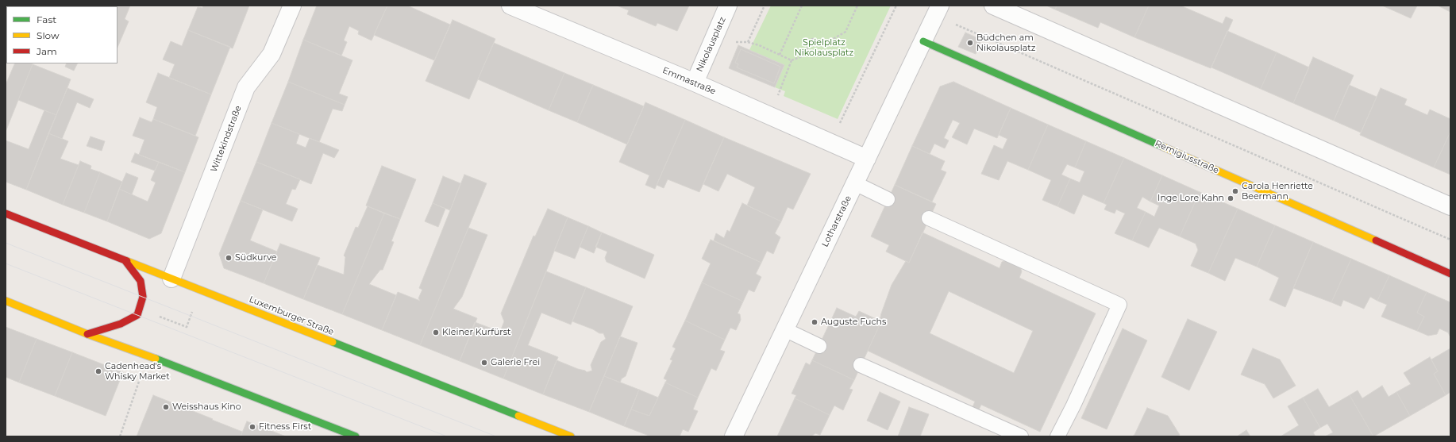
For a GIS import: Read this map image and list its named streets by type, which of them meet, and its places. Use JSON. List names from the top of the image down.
{
  "streets": {
    "main road": ["Remigiusstraße", "Luxemburger Straße"],
    "street": [
      "Nikolausplatz",
      "Emmastraße",
      "Wittekindstraße",
      "Lotharstraße"
    ]
  },
  "crossings": [
    ["Nikolausplatz", "Emmastraße"],
    ["Emmastraße", "Lotharstraße"],
    ["Wittekindstraße", "Luxemburger Straße"],
    ["Remigiusstraße", "Lotharstraße"]
  ],
  "parks": ["Spielplatz Nikolausplatz"],
  "places": [
    "Büdchen am Nikolausplatz",
    "Carola Henriette Beermann",
    "Inge Lore Kahn",
    "Südkurve",
    "Auguste Fuchs",
    "Kleiner Kurfürst",
    "Galerie Frei",
    "Cadenhead's Whisky Market",
    "Weisshaus Kino",
    "Fitness First"
  ],
  "legend": ["Fast", "Slow", "Jam"]
}
